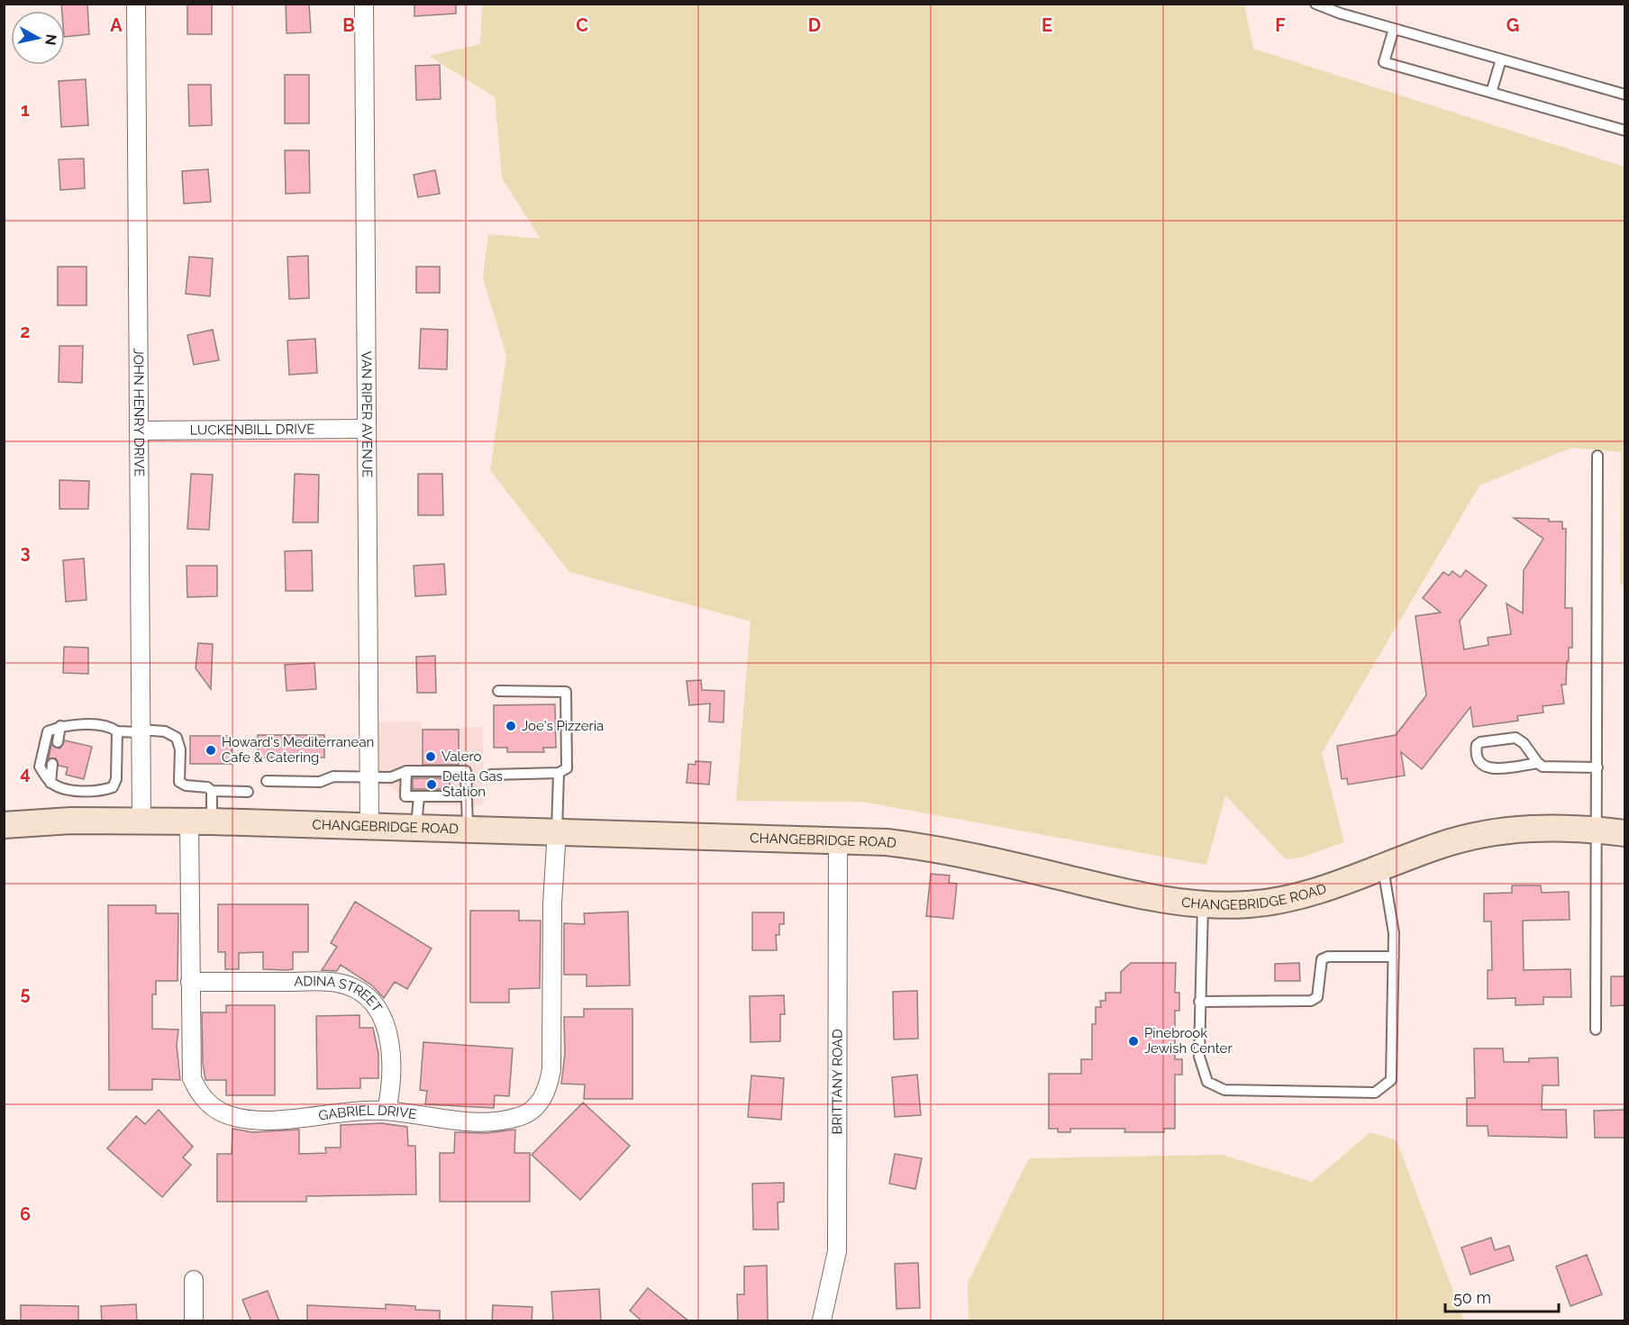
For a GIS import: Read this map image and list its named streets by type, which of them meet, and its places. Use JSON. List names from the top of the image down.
{
  "streets": {
    "main road": ["CHANGEBRIDGE ROAD"],
    "street": [
      "JOHN HENRY DRIVE",
      "VAN RIPER AVENUE",
      "LUCKENBILL DRIVE",
      "ADINA STREET",
      "BRITTANY ROAD",
      "GABRIEL DRIVE"
    ]
  },
  "crossings": [
    ["JOHN HENRY DRIVE", "LUCKENBILL DRIVE"],
    ["JOHN HENRY DRIVE", "CHANGEBRIDGE ROAD"],
    ["VAN RIPER AVENUE", "LUCKENBILL DRIVE"],
    ["VAN RIPER AVENUE", "CHANGEBRIDGE ROAD"],
    ["CHANGEBRIDGE ROAD", "BRITTANY ROAD"],
    ["CHANGEBRIDGE ROAD", "GABRIEL DRIVE"],
    ["ADINA STREET", "GABRIEL DRIVE"]
  ],
  "places": [
    "Joe's Pizzeria",
    "Howard's Mediterranean Cafe & Catering",
    "Valero",
    "Delta Gas Station",
    "Pinebrook Jewish Center"
  ],
  "scale_bar": "50 m",
  "north": "right",
  "grid": {
    "columns": [
      "A",
      "B",
      "C",
      "D",
      "E",
      "F",
      "G"
    ],
    "rows": [
      "1",
      "2",
      "3",
      "4",
      "5",
      "6"
    ]
  }
}
